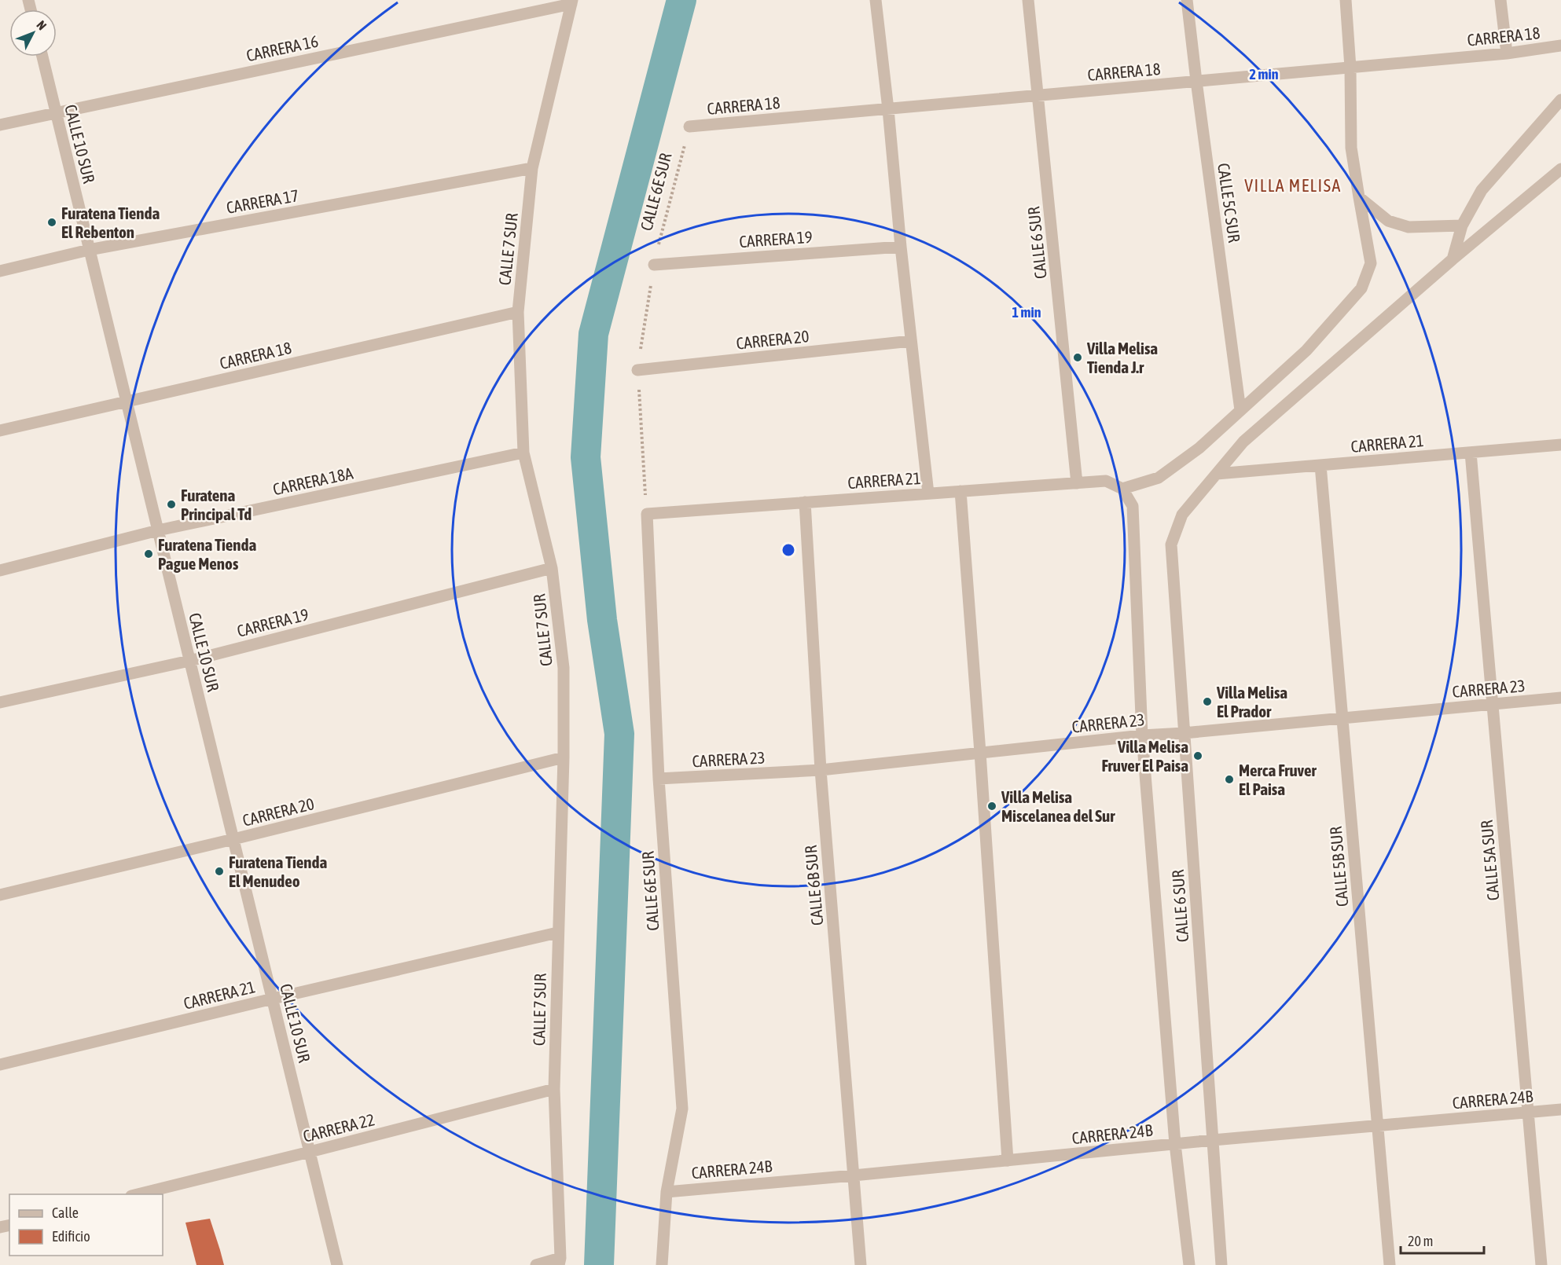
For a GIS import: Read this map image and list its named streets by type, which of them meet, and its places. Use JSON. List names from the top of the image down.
{
  "streets": {
    "street": [
      "CARRERA 18",
      "CARRERA 16",
      "CALLE 10 SUR",
      "CALLE 6E SUR",
      "CARRERA 17",
      "CALLE 5C SUR",
      "CARRERA 19",
      "CALLE 6 SUR",
      "CALLE 7 SUR",
      "CARRERA 20",
      "CARRERA 21",
      "CARRERA 18A",
      "CARRERA 23",
      "CALLE 5A SUR",
      "CALLE 5B SUR",
      "CALLE 6B SUR",
      "CARRERA 24B",
      "CARRERA 22"
    ]
  },
  "crossings": [
    ["CARRERA 18", "CALLE 10 SUR"],
    ["CARRERA 18", "CALLE 6E SUR"],
    ["CARRERA 18", "CALLE 5C SUR"],
    ["CARRERA 18", "CALLE 6 SUR"],
    ["CARRERA 18", "CALLE 7 SUR"],
    ["CARRERA 16", "CALLE 10 SUR"],
    ["CARRERA 16", "CALLE 7 SUR"],
    ["CALLE 10 SUR", "CARRERA 17"],
    ["CALLE 10 SUR", "CARRERA 19"],
    ["CALLE 10 SUR", "CARRERA 20"],
    ["CALLE 10 SUR", "CARRERA 21"],
    ["CALLE 10 SUR", "CARRERA 18A"],
    ["CALLE 10 SUR", "CARRERA 22"],
    ["CALLE 6E SUR", "CARRERA 19"],
    ["CALLE 6E SUR", "CARRERA 21"],
    ["CALLE 6E SUR", "CARRERA 23"],
    ["CALLE 6E SUR", "CARRERA 24B"],
    ["CARRERA 17", "CALLE 7 SUR"],
    ["CARRERA 19", "CALLE 7 SUR"],
    ["CALLE 6 SUR", "CARRERA 21"],
    ["CALLE 6 SUR", "CARRERA 23"],
    ["CALLE 6 SUR", "CARRERA 24B"],
    ["CALLE 7 SUR", "CARRERA 20"],
    ["CALLE 7 SUR", "CARRERA 21"],
    ["CALLE 7 SUR", "CARRERA 18A"],
    ["CALLE 7 SUR", "CARRERA 22"],
    ["CARRERA 21", "CALLE 5A SUR"],
    ["CARRERA 21", "CALLE 5B SUR"],
    ["CARRERA 21", "CALLE 6B SUR"],
    ["CARRERA 23", "CALLE 5A SUR"],
    ["CARRERA 23", "CALLE 5B SUR"],
    ["CARRERA 23", "CALLE 6B SUR"],
    ["CALLE 5A SUR", "CARRERA 24B"],
    ["CALLE 5B SUR", "CARRERA 24B"],
    ["CALLE 6B SUR", "CARRERA 24B"]
  ],
  "districts": ["VILLA MELISA"],
  "places": [
    "Furatena Tienda El Rebenton",
    "Villa Melisa Tienda J.r",
    "Furatena Principal Td",
    "Furatena Tienda Pague Menos",
    "Villa Melisa El Prador",
    "Villa Melisa Fruver El Paisa",
    "Merca Fruver El Paisa",
    "Villa Melisa Miscelanea del Sur",
    "Furatena Tienda El Menudeo"
  ],
  "legend": ["Calle", "Edificio"],
  "scale_bar": "20 m",
  "north": "top right",
  "rings": ["2 min", "1 min"]
}
